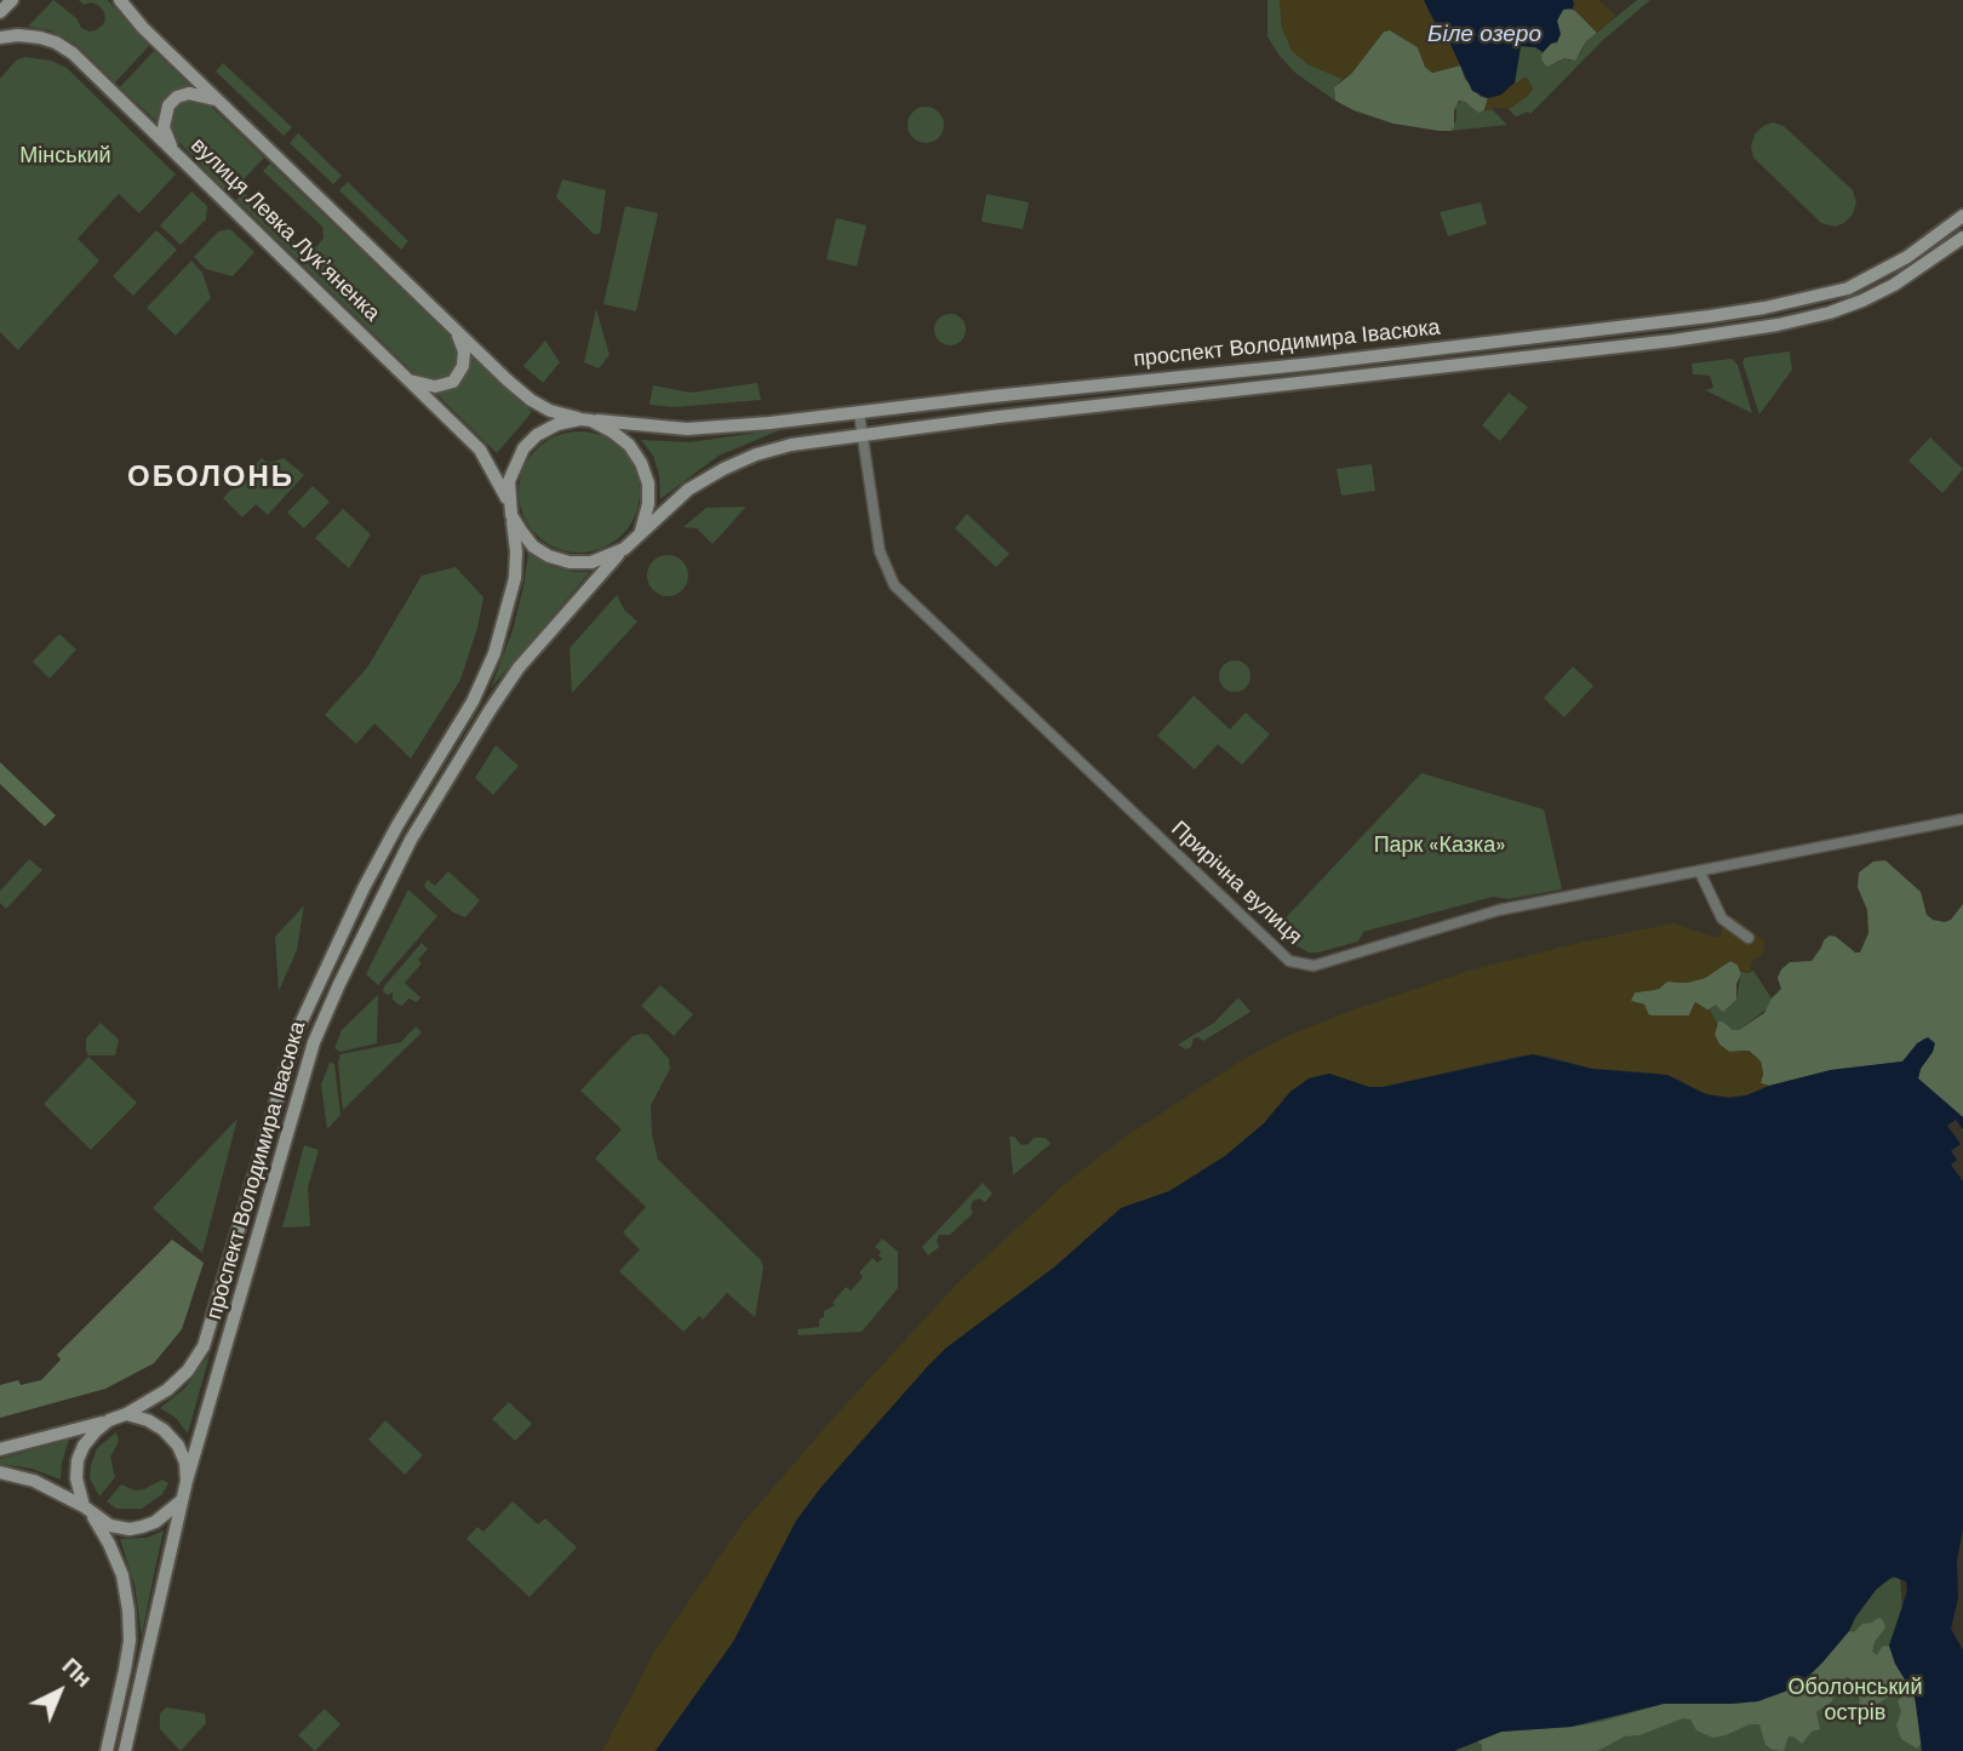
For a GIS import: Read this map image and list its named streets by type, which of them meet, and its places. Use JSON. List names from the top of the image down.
{
  "streets": {
    "main road": ["вулиця Левка Лукʼяненка", "проспект Володимира Івасюка"],
    "street": ["Прирічна вулиця"]
  },
  "crossings": [
    ["вулиця Левка Лукʼяненка", "проспект Володимира Івасюка"],
    ["проспект Володимира Івасюка", "Прирічна вулиця"]
  ],
  "districts": ["ОБОЛОНЬ"],
  "water": ["Біле озеро"],
  "parks": ["Мінський", "Парк «Казка»", "Оболонський острів"],
  "north": "top right"
}
